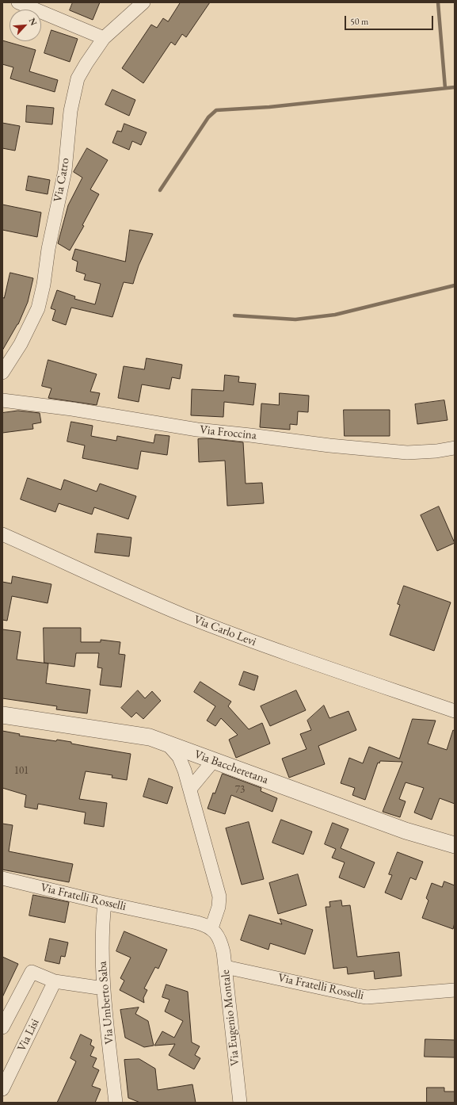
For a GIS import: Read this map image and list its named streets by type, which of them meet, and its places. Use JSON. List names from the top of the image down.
{
  "streets": {
    "street": [
      "Via Catro",
      "Via Froccina",
      "Via Carlo Levi",
      "Via Baccheretana",
      "Via Fratelli Rosselli",
      "Via Umberto Saba",
      "Via Eugenio Montale",
      "Via Lisi"
    ]
  },
  "crossings": [
    ["Via Fratelli Rosselli", "Via Umberto Saba"],
    ["Via Fratelli Rosselli", "Via Eugenio Montale"]
  ],
  "house_numbers": ["101", "73"],
  "scale_bar": "50 m",
  "north": "top right"
}
